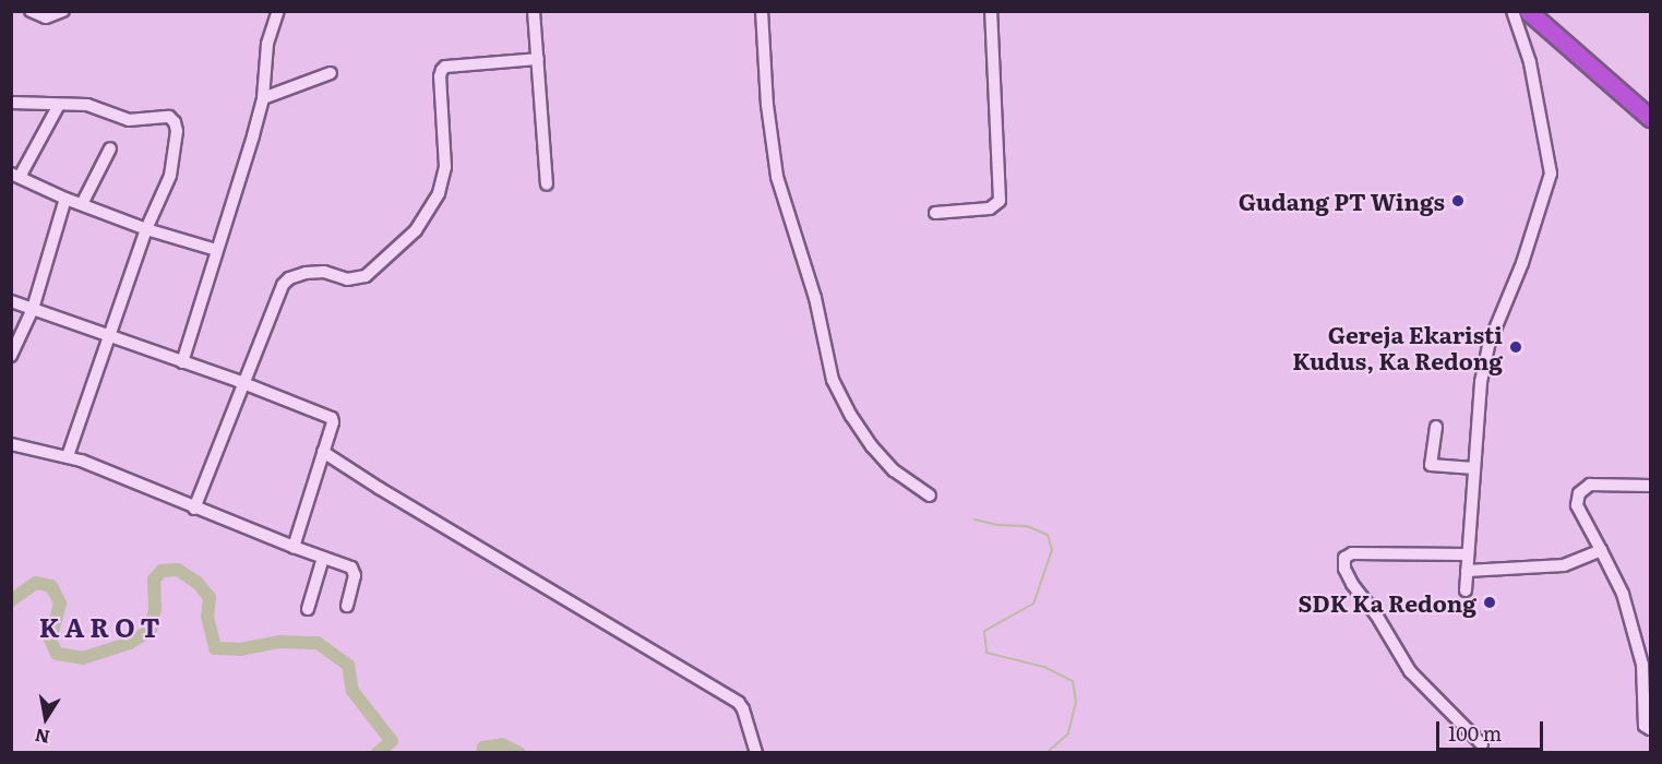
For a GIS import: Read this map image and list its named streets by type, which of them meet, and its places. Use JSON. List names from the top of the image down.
{
  "districts": ["K A R O T"],
  "places": ["Gudang PT Wings", "Gereja Ekaristi Kudus, Ka Redong", "SDK Ka Redong"],
  "scale_bar": "100 m",
  "north": "bottom"
}
